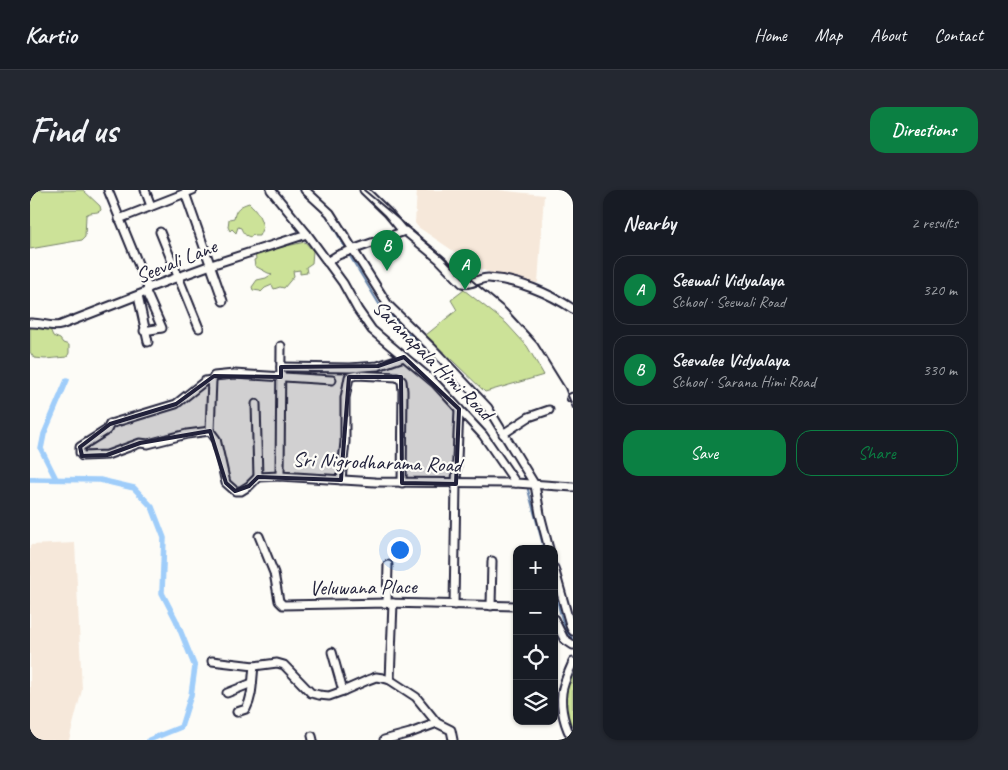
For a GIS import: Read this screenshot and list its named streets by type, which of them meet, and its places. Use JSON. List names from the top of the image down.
{
  "streets": {
    "street": [
      "Seevali Lane",
      "Saranapala Himi Road",
      "Sri Nigrodharama Road",
      "Veluwana Place"
    ]
  },
  "crossings": [
    ["Seevali Lane", "Saranapala Himi Road"],
    ["Saranapala Himi Road", "Sri Nigrodharama Road"]
  ],
  "page": {
    "header": "Kartio",
    "nav": [
      "Home",
      "Map",
      "About",
      "Contact"
    ],
    "buttons": [
      "Directions",
      ["Save", "Share"]
    ],
    "title": "Find us",
    "heading": ["Nearby", "2 results"],
    "pins": ["B", "A"],
    "list": [
      {
        "mark": "A",
        "name": "Seewali Vidyalaya",
        "note": "School · Seewali Road",
        "value": "320 m"
      },
      {
        "mark": "B",
        "name": "Seevalee Vidyalaya",
        "note": "School · Sarana Himi Road",
        "value": "330 m"
      }
    ],
    "map_buttons": ["+", "−"]
  }
}
